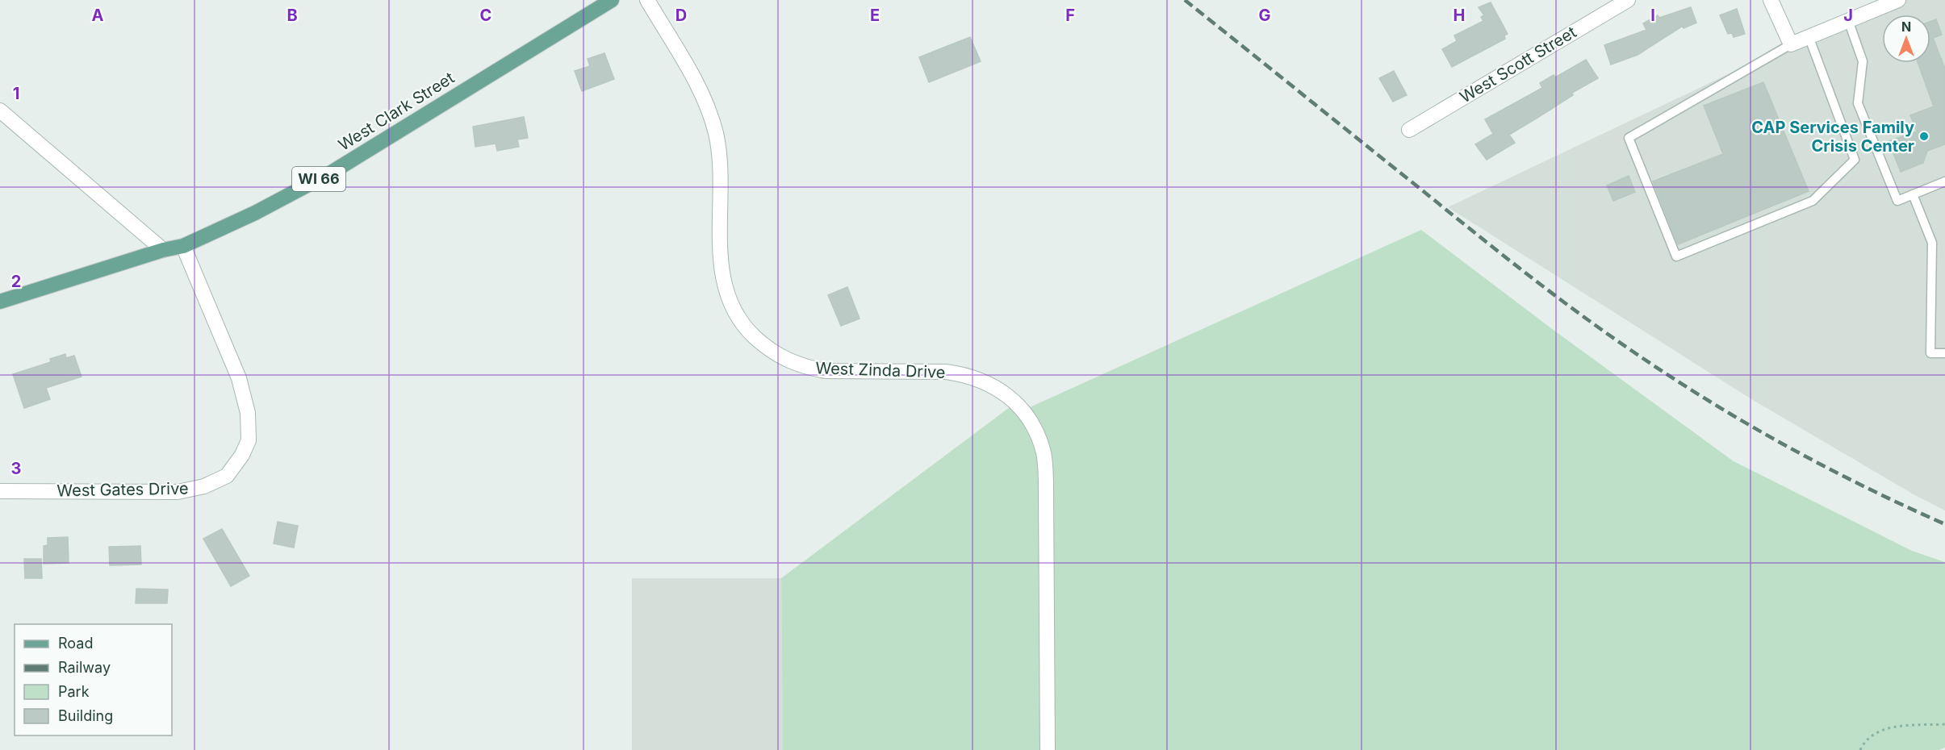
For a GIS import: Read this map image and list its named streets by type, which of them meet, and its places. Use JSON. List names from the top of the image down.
{
  "streets": {
    "main road": ["West Clark Street", "WI 66"],
    "street": ["West Scott Street", "West Zinda Drive", "West Gates Drive"]
  },
  "crossings": [
    ["West Clark Street", "West Gates Drive"]
  ],
  "places": ["CAP Services Family Crisis Center"],
  "legend": [
    "Road",
    "Railway",
    "Park",
    "Building"
  ],
  "north": "top",
  "grid": {
    "columns": [
      "A",
      "B",
      "C",
      "D",
      "E",
      "F",
      "G",
      "H",
      "I",
      "J"
    ],
    "rows": ["1", "2", "3"]
  }
}
